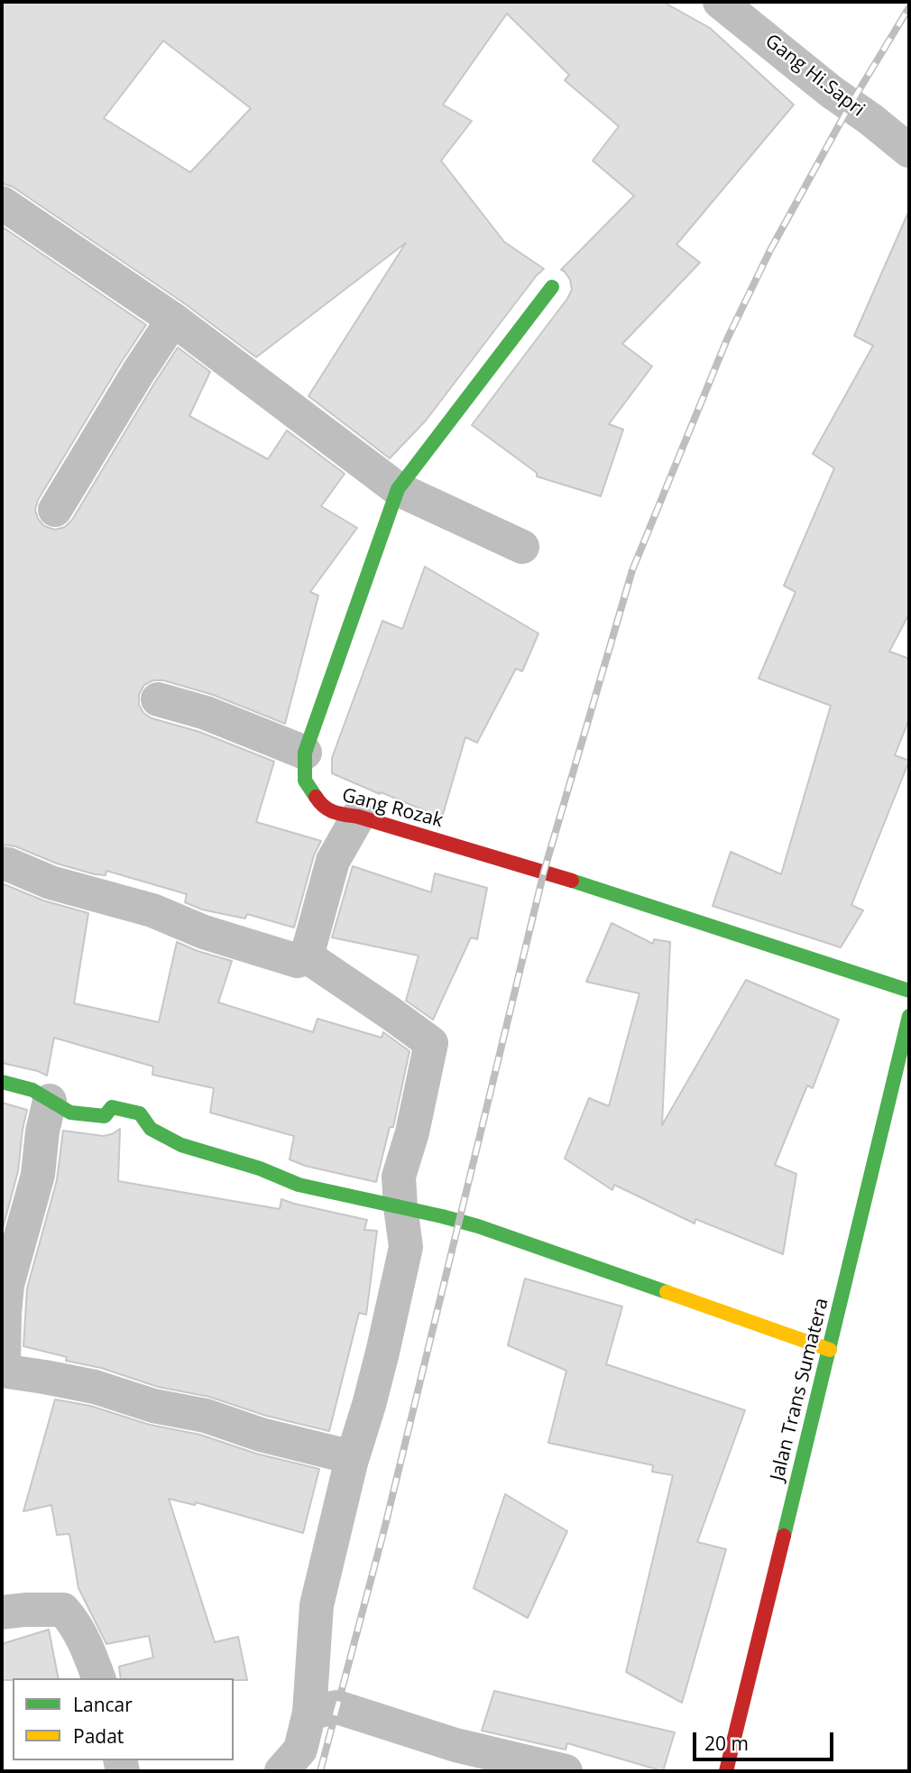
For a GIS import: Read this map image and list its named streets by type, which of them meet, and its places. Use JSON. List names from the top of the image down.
{
  "streets": {
    "main road": ["Gang Rozak", "Jalan Trans Sumatera"],
    "street": ["Gang Hi.Sapri"]
  },
  "legend": ["Lancar", "Padat"],
  "scale_bar": "20 m"
}
